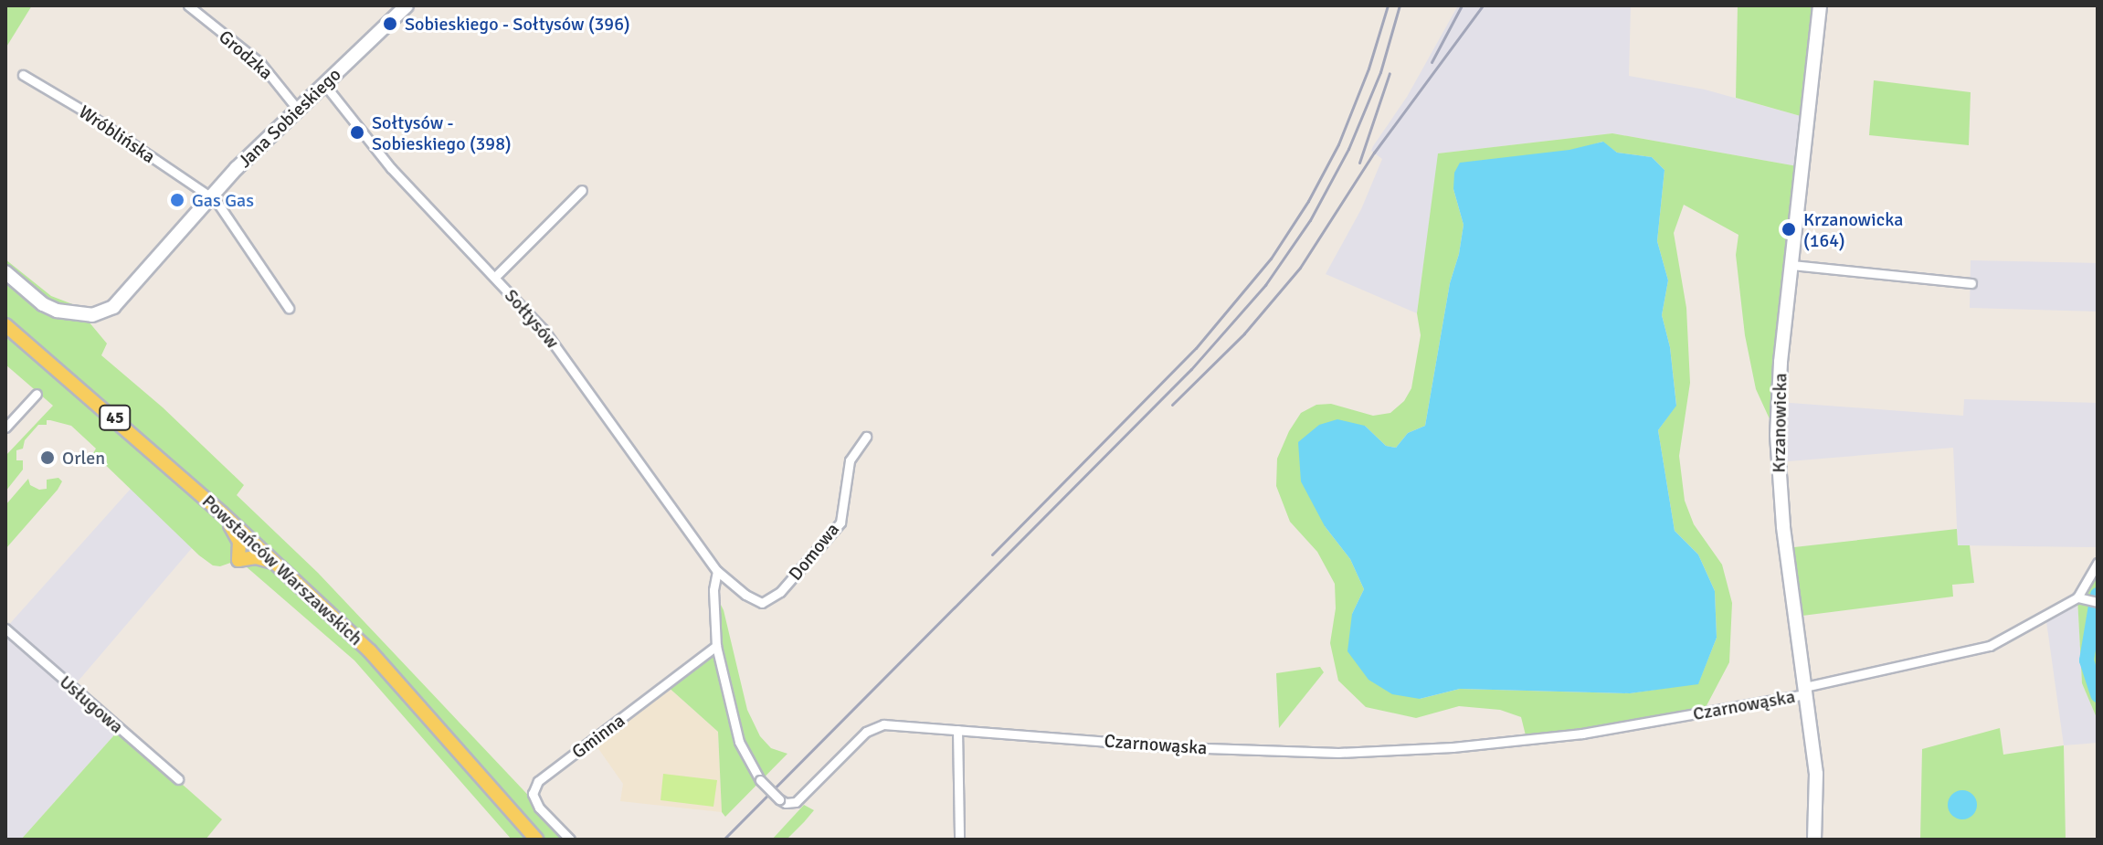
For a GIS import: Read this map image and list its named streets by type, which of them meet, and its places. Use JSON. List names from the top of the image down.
{
  "streets": {
    "main road": ["45", "Powstańców Warszawskich"],
    "street": [
      "Grodzka",
      "Jana Sobieskiego",
      "Wróblińska",
      "Sołtysów",
      "Krzanowicka",
      "Domowa",
      "Usługowa",
      "Czarnowąska",
      "Gminna"
    ]
  },
  "crossings": [
    ["Grodzka", "Jana Sobieskiego"],
    ["Jana Sobieskiego", "Wróblińska"],
    ["Jana Sobieskiego", "Sołtysów"],
    ["Sołtysów", "Domowa"],
    ["Sołtysów", "Czarnowąska"],
    ["Krzanowicka", "Czarnowąska"],
    ["Domowa", "Czarnowąska"],
    ["Czarnowąska", "Gminna"]
  ],
  "places": [
    "Sobieskiego - Sołtysów (396)",
    "Sołtysów - Sobieskiego (398)",
    "Gas Gas",
    "Krzanowicka (164)",
    "Orlen"
  ]
}
